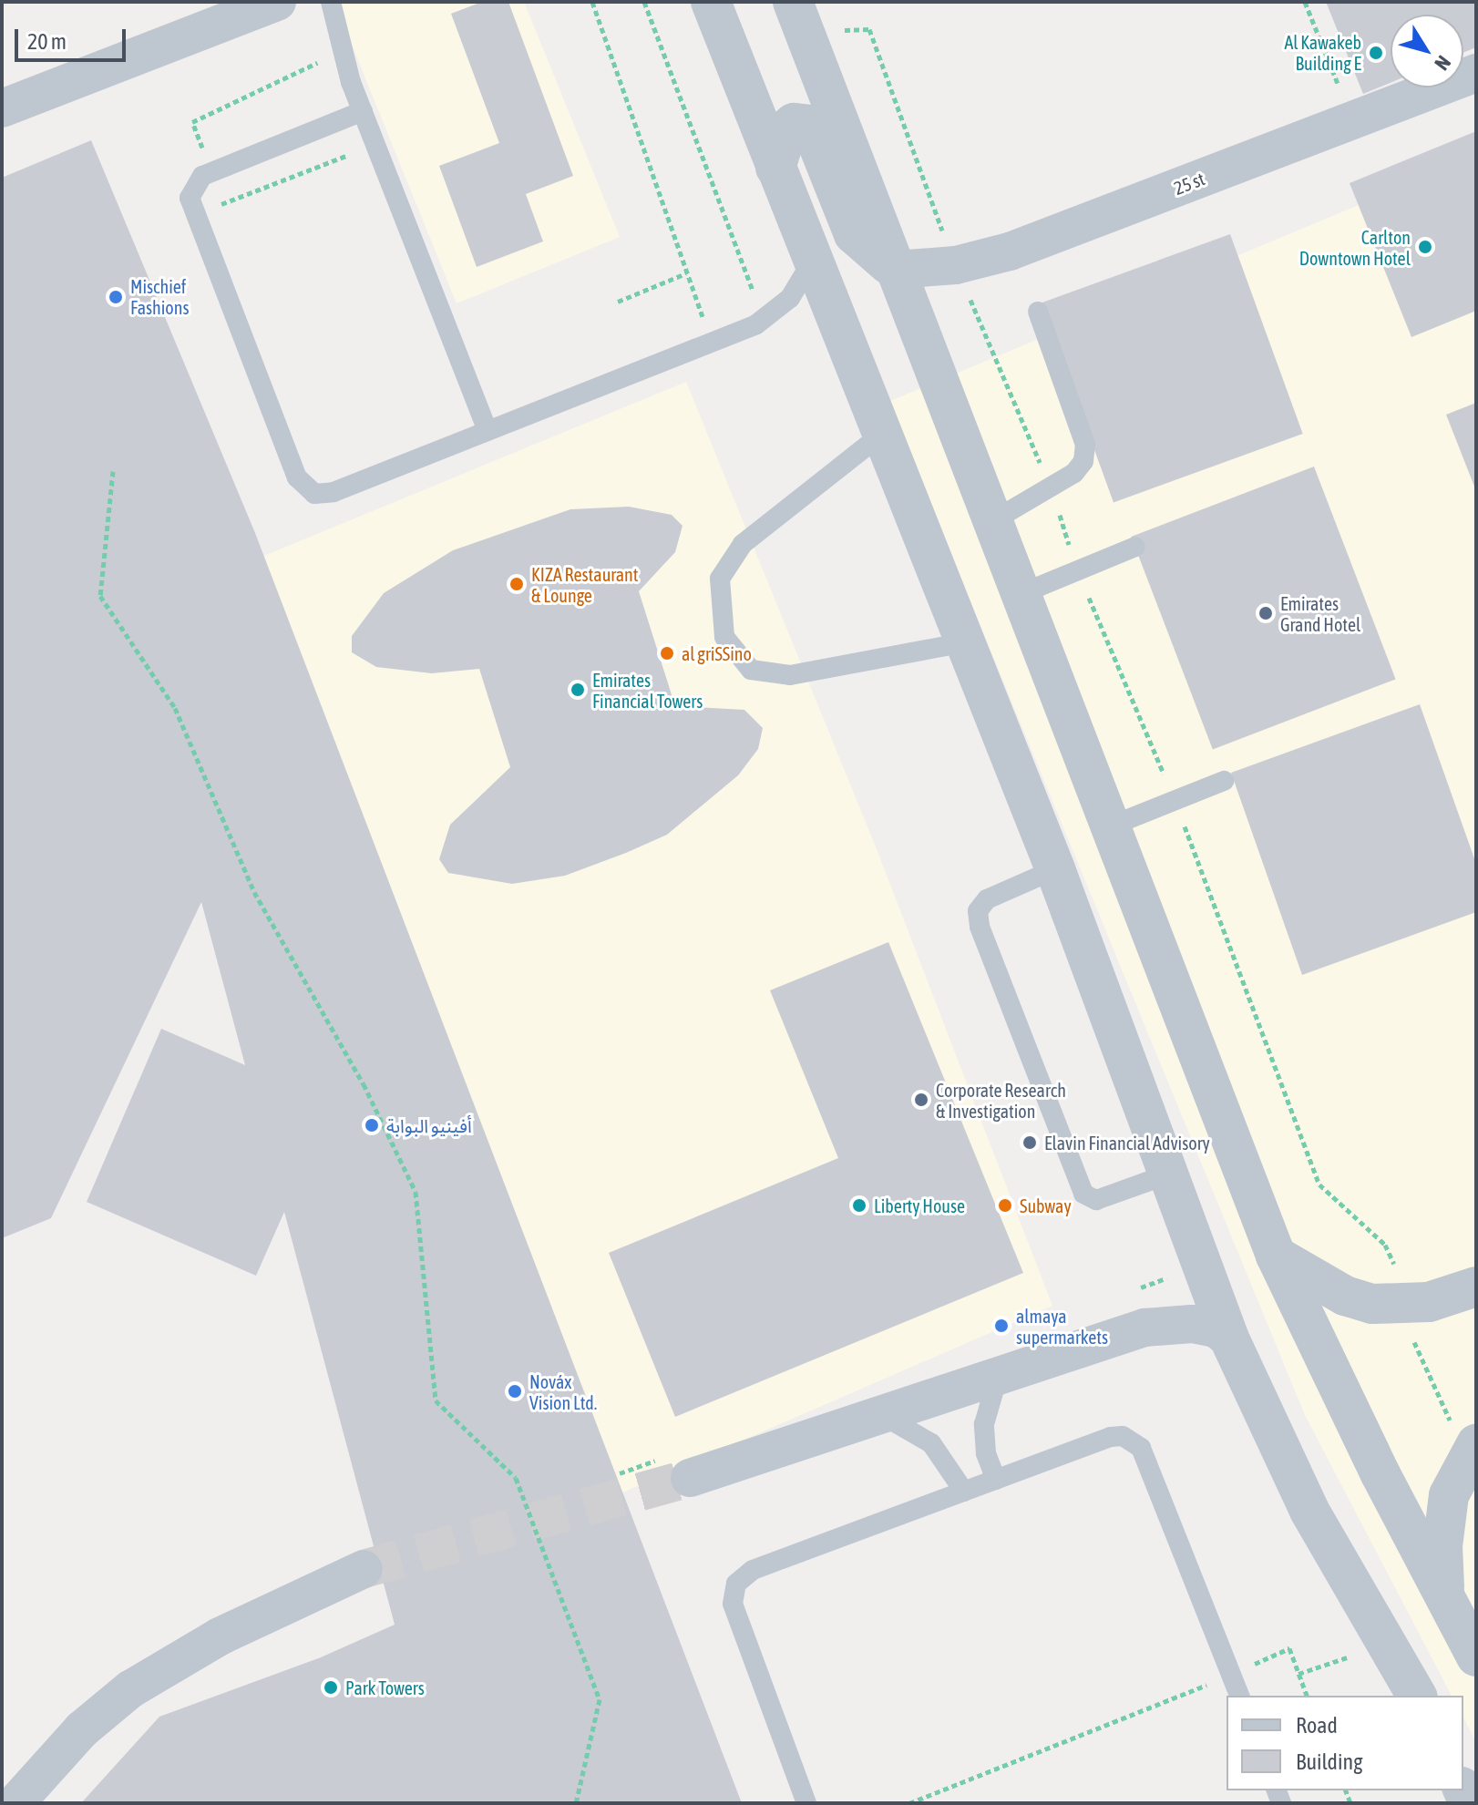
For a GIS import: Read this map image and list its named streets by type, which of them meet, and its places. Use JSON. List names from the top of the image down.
{
  "streets": {
    "street": ["25 st"]
  },
  "places": [
    "Al Kawakeb Building E",
    "Carlton Downtown Hotel",
    "Mischief Fashions",
    "KIZA Restaurant & Lounge",
    "Emirates Grand Hotel",
    "al griSSino",
    "Emirates Financial Towers",
    "Corporate Research & Investigation",
    "أفينيو البوابة",
    "Elavin Financial Advisory",
    "Liberty House",
    "Subway",
    "almaya supermarkets",
    "Nováx Vision Ltd.",
    "Park Towers"
  ],
  "legend": ["Road", "Building"],
  "scale_bar": "20 m",
  "north": "bottom right"
}
